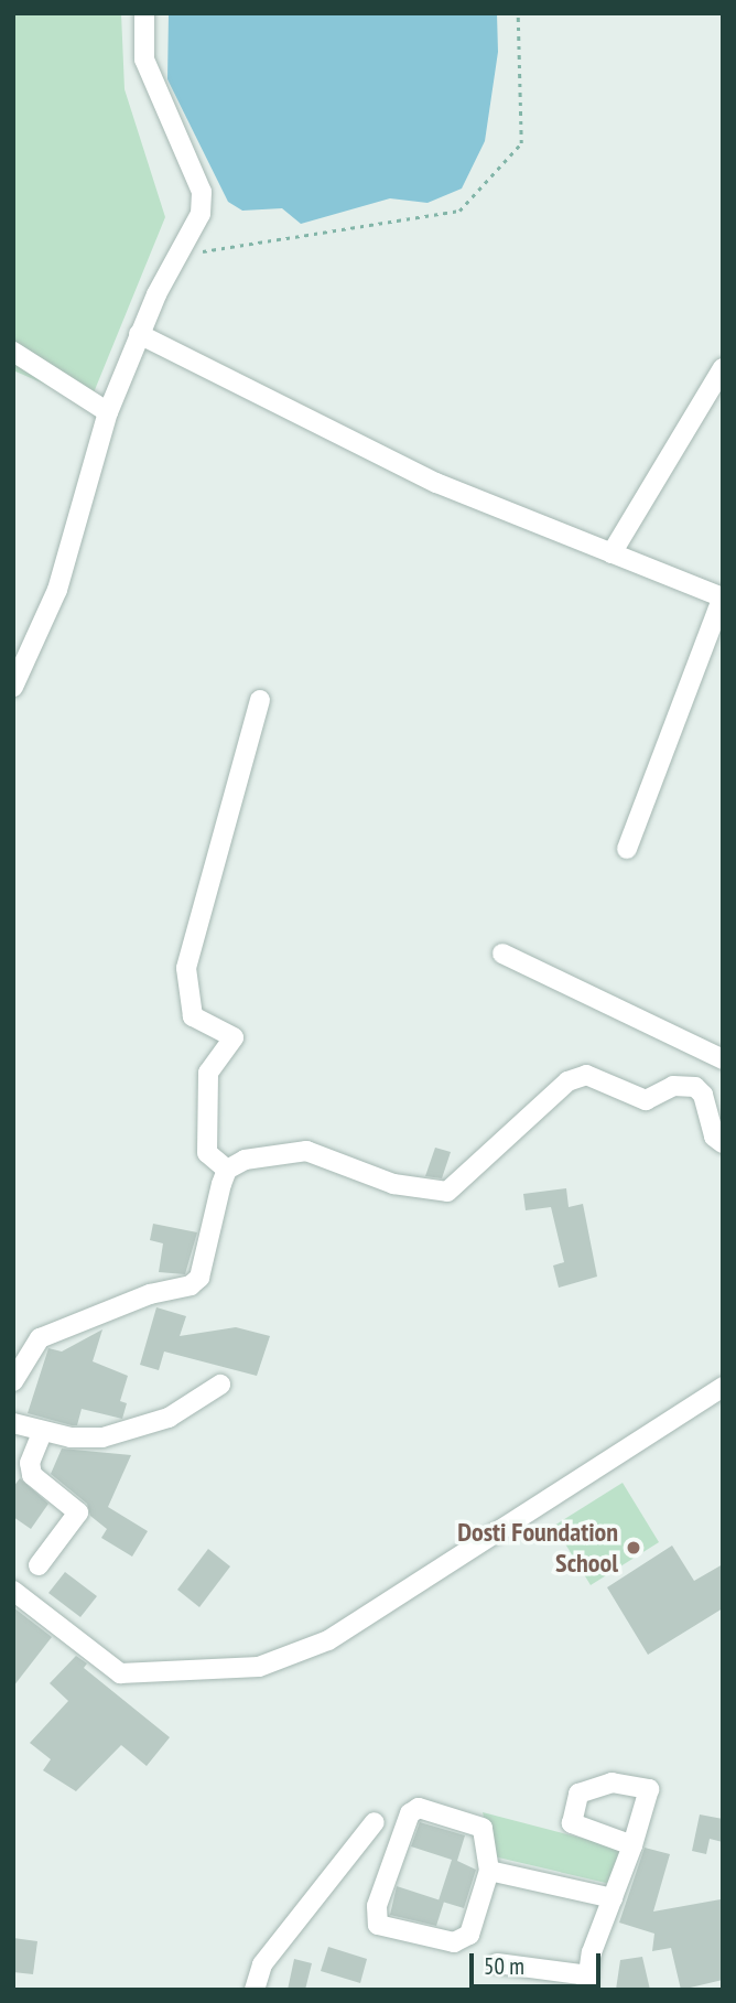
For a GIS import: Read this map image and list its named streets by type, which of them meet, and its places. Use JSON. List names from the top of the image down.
{
  "places": ["Dosti Foundation School"],
  "scale_bar": "50 m"
}
